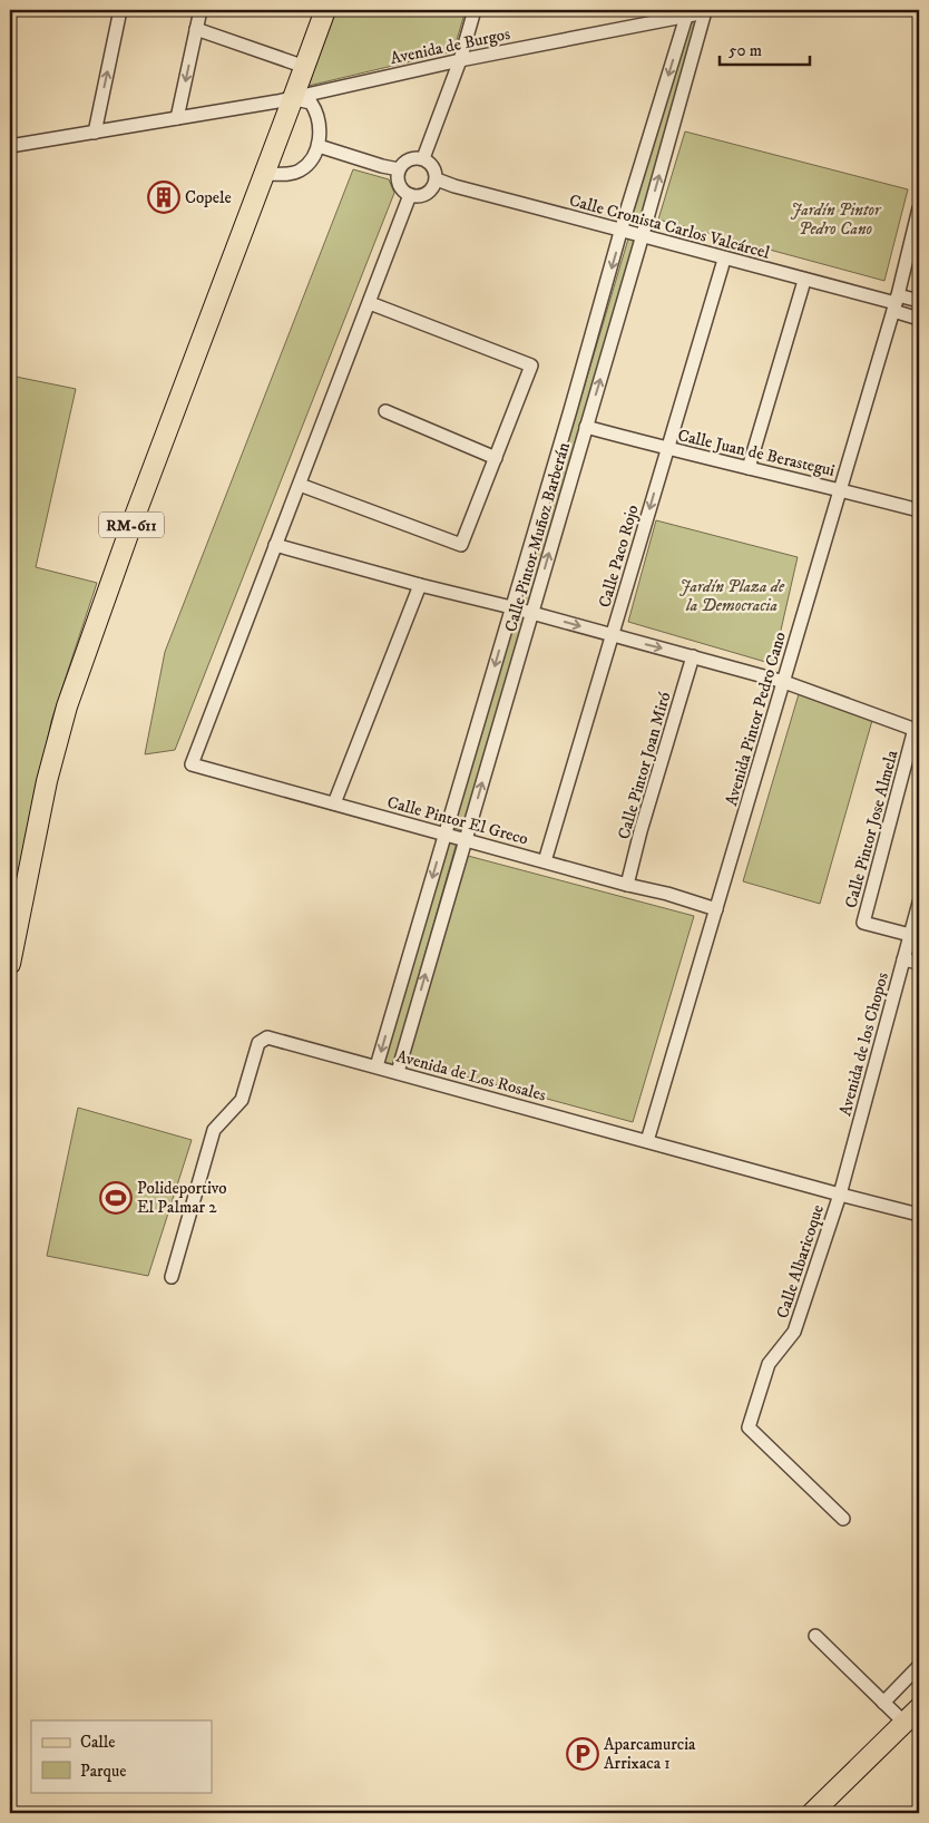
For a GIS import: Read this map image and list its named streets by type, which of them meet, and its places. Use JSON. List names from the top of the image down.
{
  "streets": {
    "main road": ["RM-611"],
    "street": [
      "Avenida de Burgos",
      "Calle Cronista Carlos Valcárcel",
      "Calle Juan de Berastegui",
      "Calle Pintor Muñoz Barberán",
      "Calle Paco Rojo",
      "Avenida Pintor Pedro Cano",
      "Calle Pintor Joan Miró",
      "Calle Pintor El Greco",
      "Calle Pintor Jose Almela",
      "Avenida de los Chopos",
      "Avenida de Los Rosales",
      "Calle Albaricoque"
    ]
  },
  "crossings": [
    ["Avenida de Burgos", "RM-611"],
    ["Avenida de Burgos", "Calle Pintor Muñoz Barberán"],
    ["Calle Cronista Carlos Valcárcel", "Calle Pintor Muñoz Barberán"],
    ["Calle Cronista Carlos Valcárcel", "Calle Paco Rojo"],
    ["Calle Cronista Carlos Valcárcel", "Avenida Pintor Pedro Cano"],
    ["Calle Juan de Berastegui", "Calle Pintor Muñoz Barberán"],
    ["Calle Juan de Berastegui", "Calle Paco Rojo"],
    ["Calle Juan de Berastegui", "Avenida Pintor Pedro Cano"],
    ["Calle Pintor Muñoz Barberán", "Calle Pintor El Greco"],
    ["Calle Pintor Muñoz Barberán", "Avenida de Los Rosales"],
    ["Calle Paco Rojo", "Calle Pintor El Greco"],
    ["Avenida Pintor Pedro Cano", "Calle Pintor El Greco"],
    ["Avenida Pintor Pedro Cano", "Avenida de Los Rosales"],
    ["Calle Pintor Joan Miró", "Calle Pintor El Greco"],
    ["Calle Pintor Jose Almela", "Avenida de los Chopos"],
    ["Avenida de los Chopos", "Avenida de Los Rosales"],
    ["Avenida de los Chopos", "Calle Albaricoque"],
    ["Avenida de Los Rosales", "Calle Albaricoque"]
  ],
  "parks": ["Jardín Pintor Pedro Cano", "Jardín Plaza de la Democracia"],
  "places": {
    "building": ["Copele"],
    "sports": ["Polideportivo El Palmar 2"],
    "parking": ["Aparcamurcia Arrixaca 1"]
  },
  "legend": ["Calle", "Parque"],
  "scale_bar": "50 m"
}
